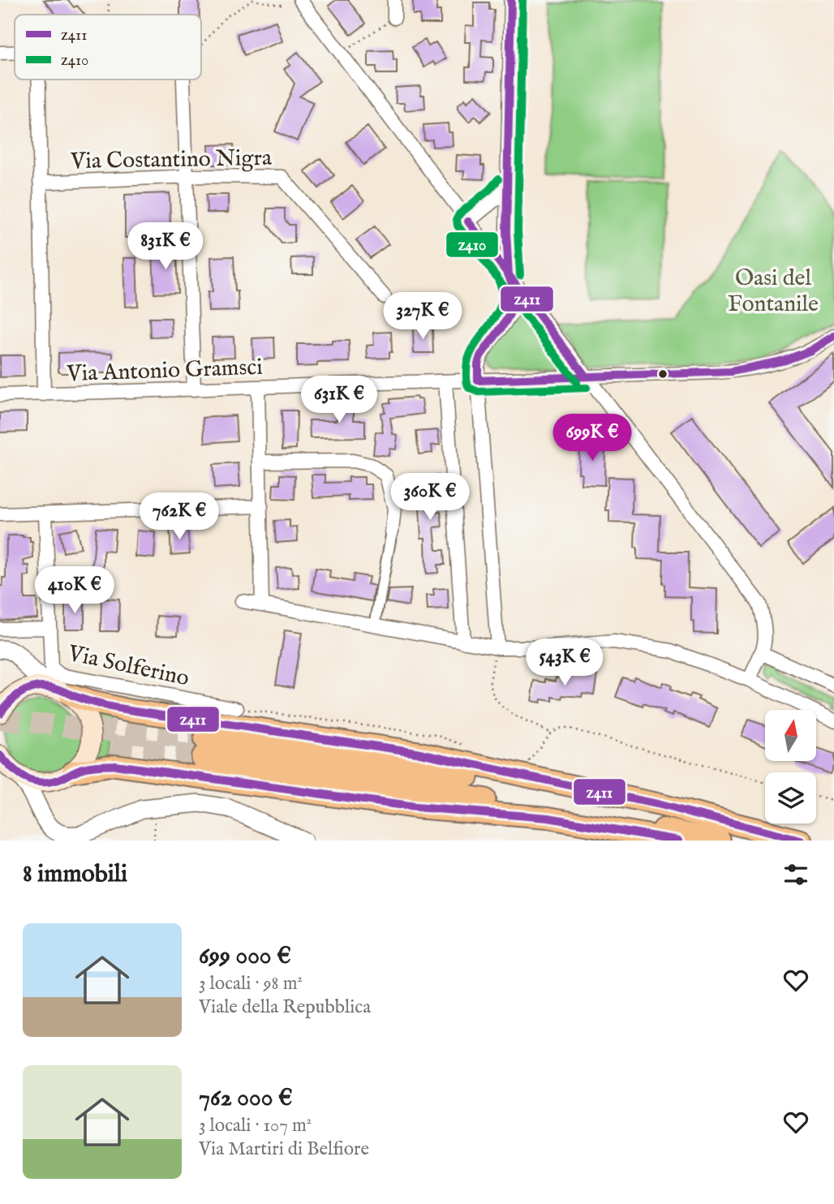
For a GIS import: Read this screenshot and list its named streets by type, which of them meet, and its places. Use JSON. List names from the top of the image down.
{
  "streets": {
    "street": ["Via Costantino Nigra", "Via Antonio Gramsci", "Via Solferino"]
  },
  "parks": ["Oasi del Fontanile"],
  "lines": ["transit line z411", "transit line z410"],
  "legend": ["z411", "z410"],
  "north": "top",
  "page": {
    "price": [
      "831K €",
      "327K €",
      "631K €",
      "699K €",
      "360K €",
      "762K €",
      "410K €",
      "543K €"
    ],
    "heading": "8 immobili",
    "list": [
      {
        "name": "699 000 €",
        "note": "3 locali · 98 m² · Viale della Repubblica"
      },
      {
        "name": "762 000 €",
        "note": "3 locali · 107 m² · Via Martiri di Belfiore"
      }
    ]
  }
}
